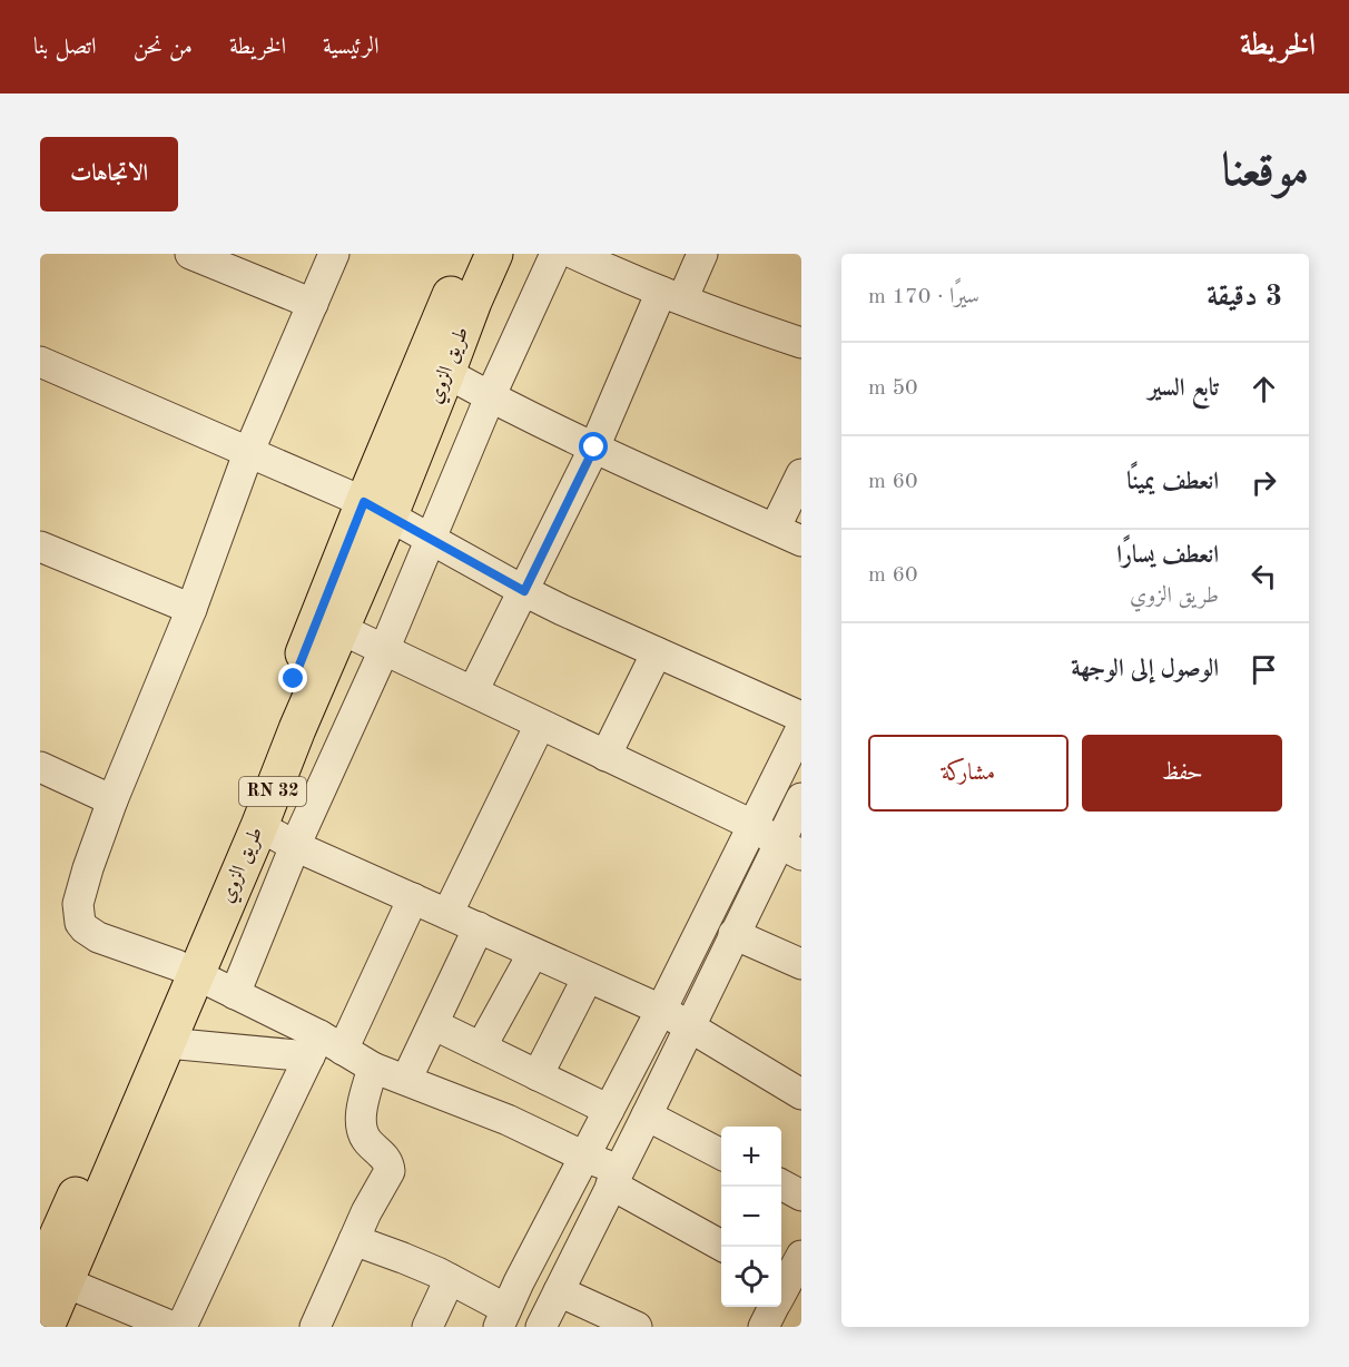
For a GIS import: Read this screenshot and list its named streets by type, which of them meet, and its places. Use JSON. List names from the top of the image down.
{
  "streets": {
    "main road": ["طريق الزوي", "RN 32"]
  },
  "page": {
    "header": "الخريطة",
    "nav": [
      "الرئيسية",
      "الخريطة",
      "من نحن",
      "اتصل بنا"
    ],
    "title": "موقعنا",
    "buttons": [
      "الاتجاهات",
      ["حفظ", "مشاركة"]
    ],
    "heading": ["3 دقيقة", "سيرًا · 170 m"],
    "list": [
      ["تابع السير", "50 m"],
      ["انعطف يمينًا", "60 m"],
      ["انعطف يسارًا", "طريق الزوي", "60 m"],
      "الوصول إلى الوجهة"
    ],
    "map_buttons": ["+", "−"]
  }
}
